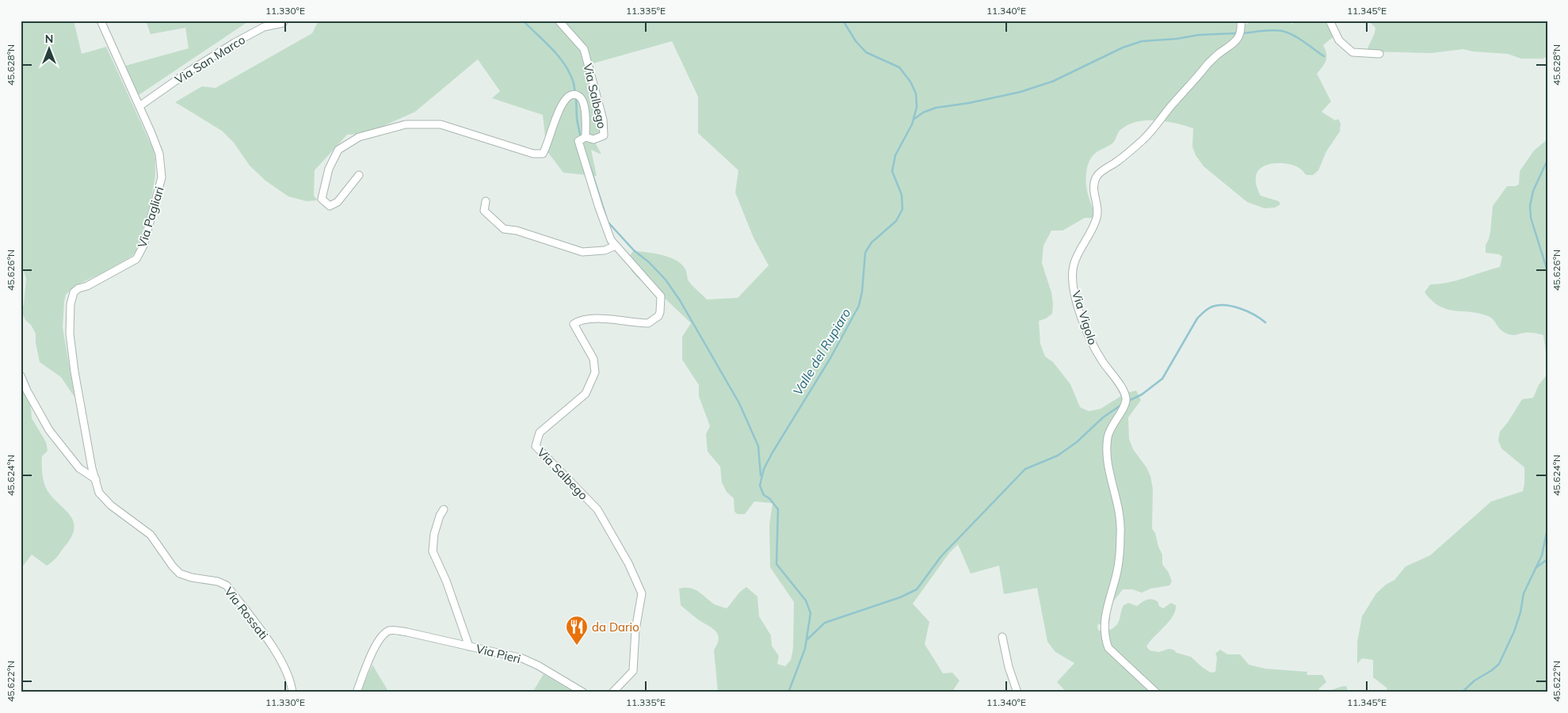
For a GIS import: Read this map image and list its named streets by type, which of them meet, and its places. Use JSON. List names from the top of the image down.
{
  "streets": {
    "street": [
      "Via San Marco",
      "Via Salbego",
      "Via Pagliari",
      "Via Vigolo",
      "Via Rossati",
      "Via Pieri"
    ]
  },
  "crossings": [
    ["Via San Marco", "Via Pagliari"],
    ["Via Pagliari", "Via Rossati"]
  ],
  "water": ["Valle del Rupiaro"],
  "places": {
    "restaurant": ["da Dario"]
  },
  "north": "top",
  "coordinates": [
    "11.330°E",
    "11.335°E",
    "11.340°E",
    "11.345°E",
    "45.628°N",
    "45.626°N",
    "45.624°N",
    "45.622°N"
  ]
}
